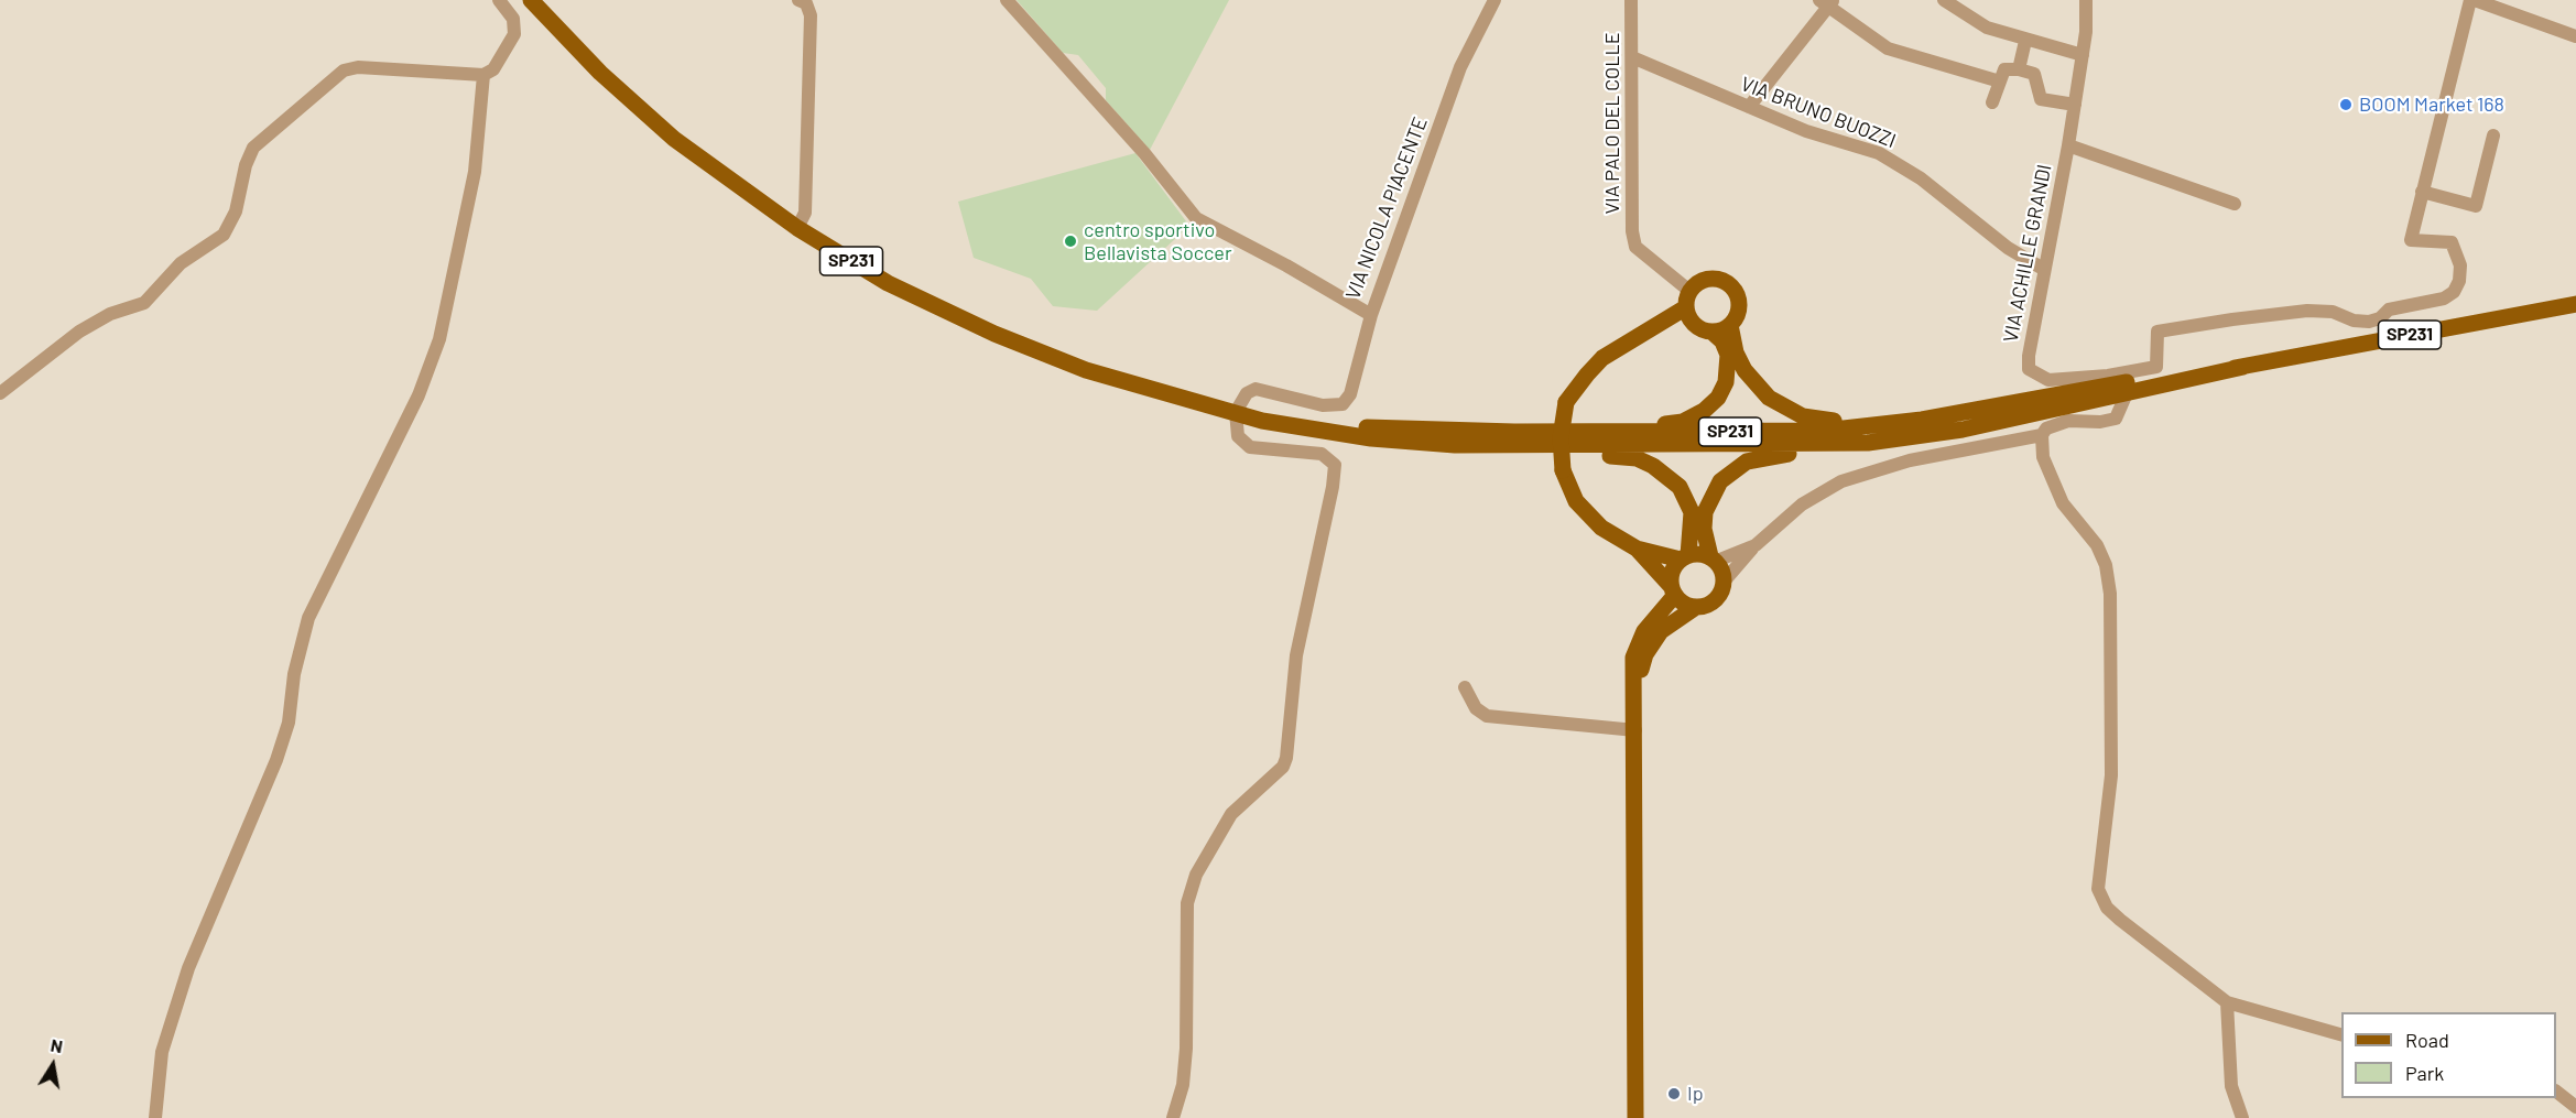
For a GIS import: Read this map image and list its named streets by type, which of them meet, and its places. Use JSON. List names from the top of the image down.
{
  "streets": {
    "main road": ["SP231"],
    "street": [
      "VIA BRUNO BUOZZI",
      "VIA PALO DEL COLLE",
      "VIA NICOLA PIACENTE",
      "VIA ACHILLE GRANDI"
    ]
  },
  "crossings": [
    ["VIA BRUNO BUOZZI", "VIA PALO DEL COLLE"],
    ["VIA BRUNO BUOZZI", "VIA ACHILLE GRANDI"]
  ],
  "places": ["BOOM Market 168", "centro sportivo Bellavista Soccer", "Ip"],
  "legend": ["Road", "Park"],
  "north": "top"
}
